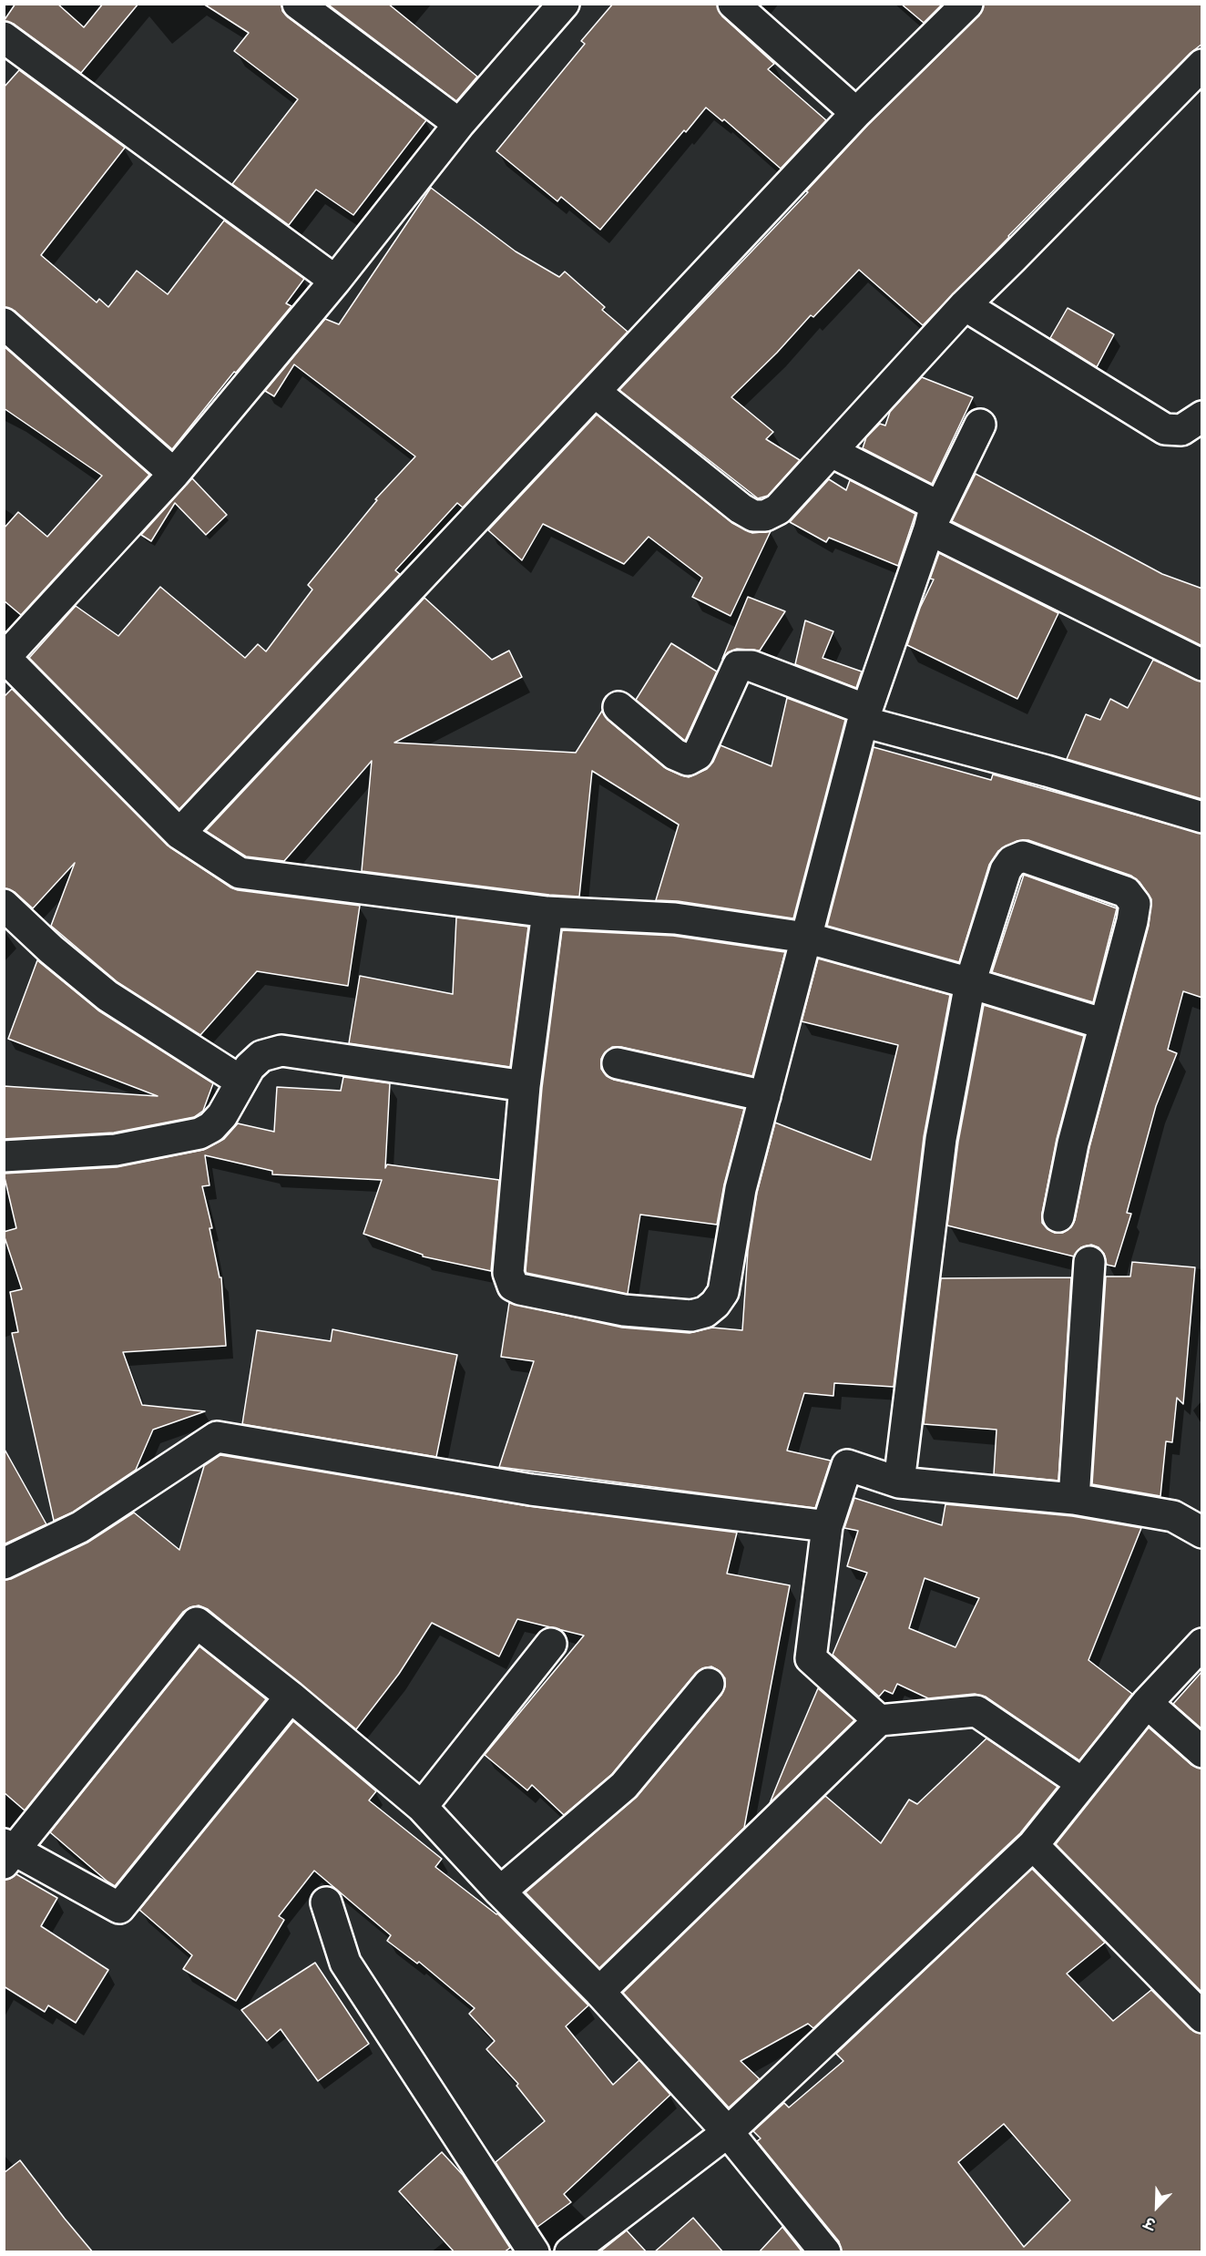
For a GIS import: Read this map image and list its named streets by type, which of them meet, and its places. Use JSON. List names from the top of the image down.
{
  "north": "bottom left"
}
